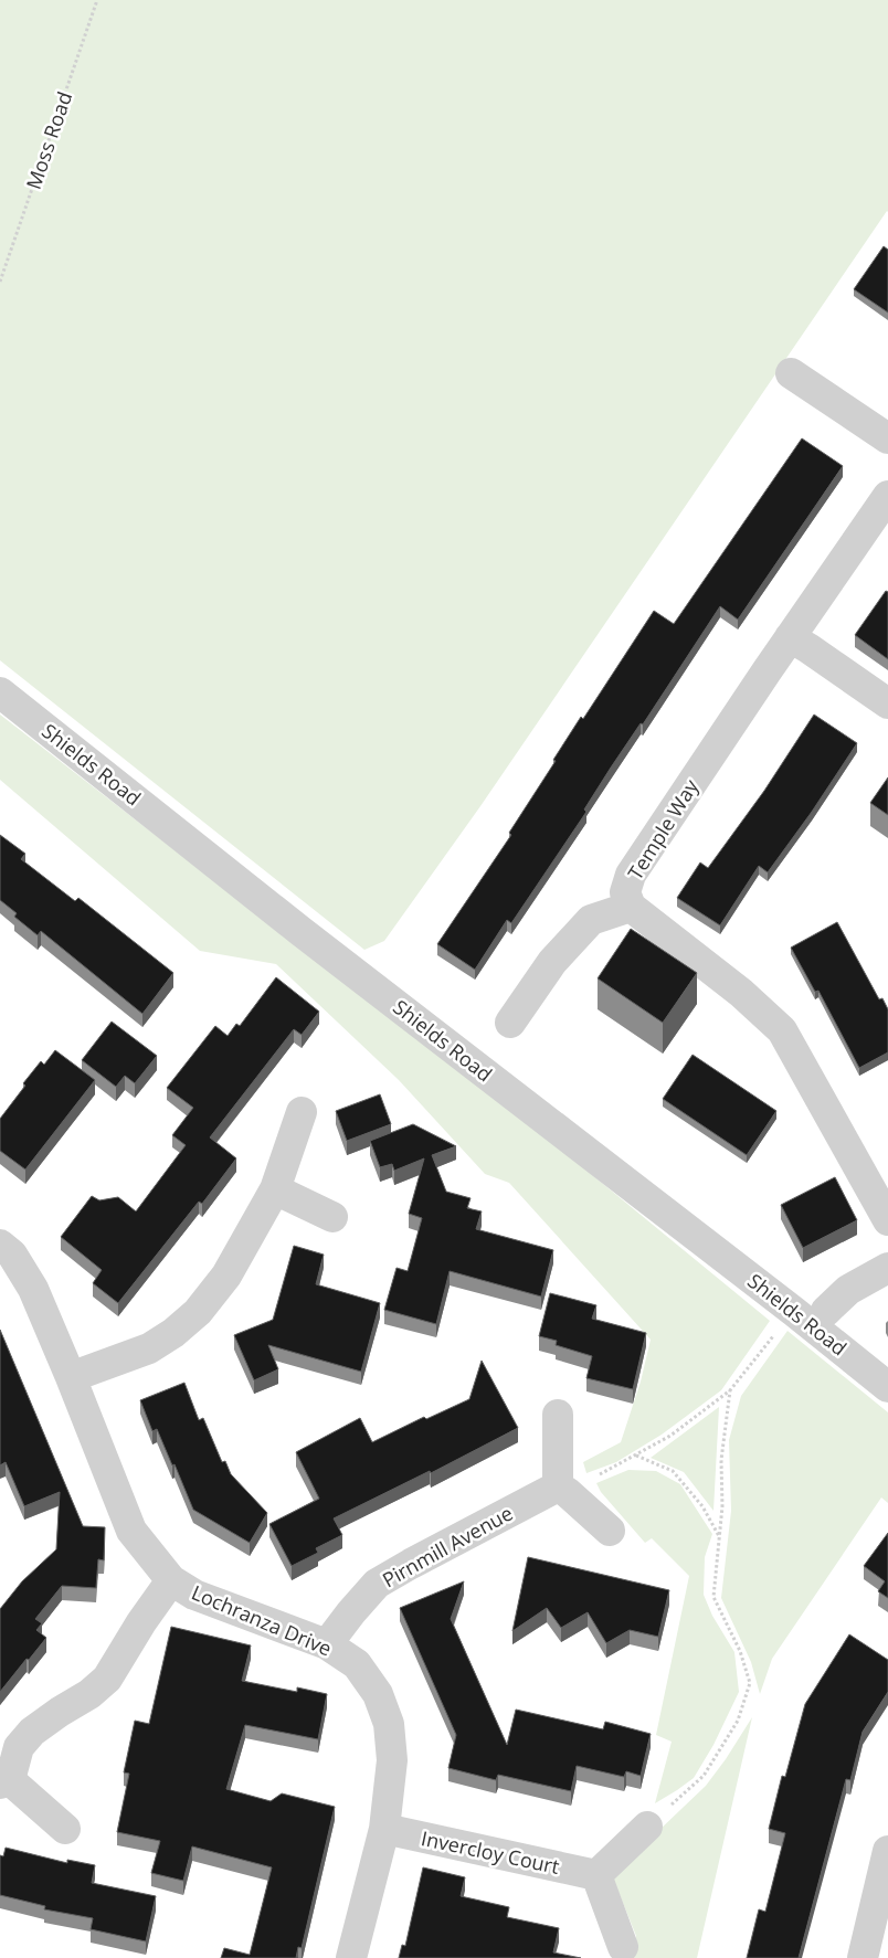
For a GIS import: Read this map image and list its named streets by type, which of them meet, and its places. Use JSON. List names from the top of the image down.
{
  "streets": {
    "street": [
      "Shields Road",
      "Temple Way",
      "Pirnmill Avenue",
      "Lochranza Drive",
      "Invercloy Court"
    ],
    "path": ["Moss Road"]
  },
  "crossings": [
    ["Pirnmill Avenue", "Lochranza Drive"],
    ["Lochranza Drive", "Invercloy Court"]
  ]
}
